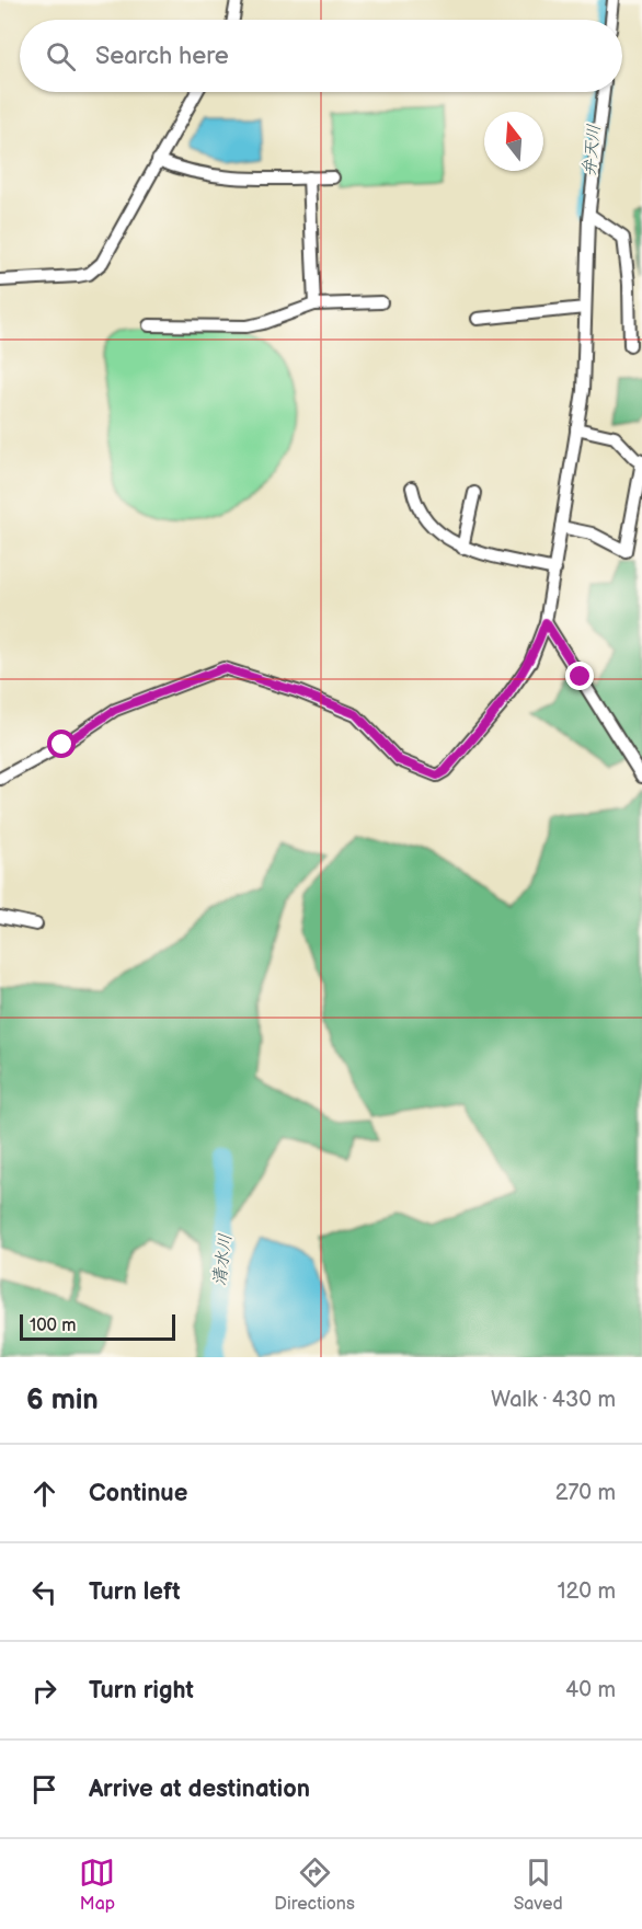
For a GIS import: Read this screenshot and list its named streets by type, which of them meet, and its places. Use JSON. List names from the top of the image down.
{
  "water": ["弁天川", "清水川"],
  "scale_bar": "100 m",
  "north": "top",
  "page": {
    "search": "Search here",
    "scale": "100 m",
    "heading": ["6 min", "Walk · 430 m"],
    "list": [
      ["Continue", "270 m"],
      ["Turn left", "120 m"],
      ["Turn right", "40 m"],
      "Arrive at destination"
    ],
    "nav": ["Map", "Directions", "Saved"]
  }
}
